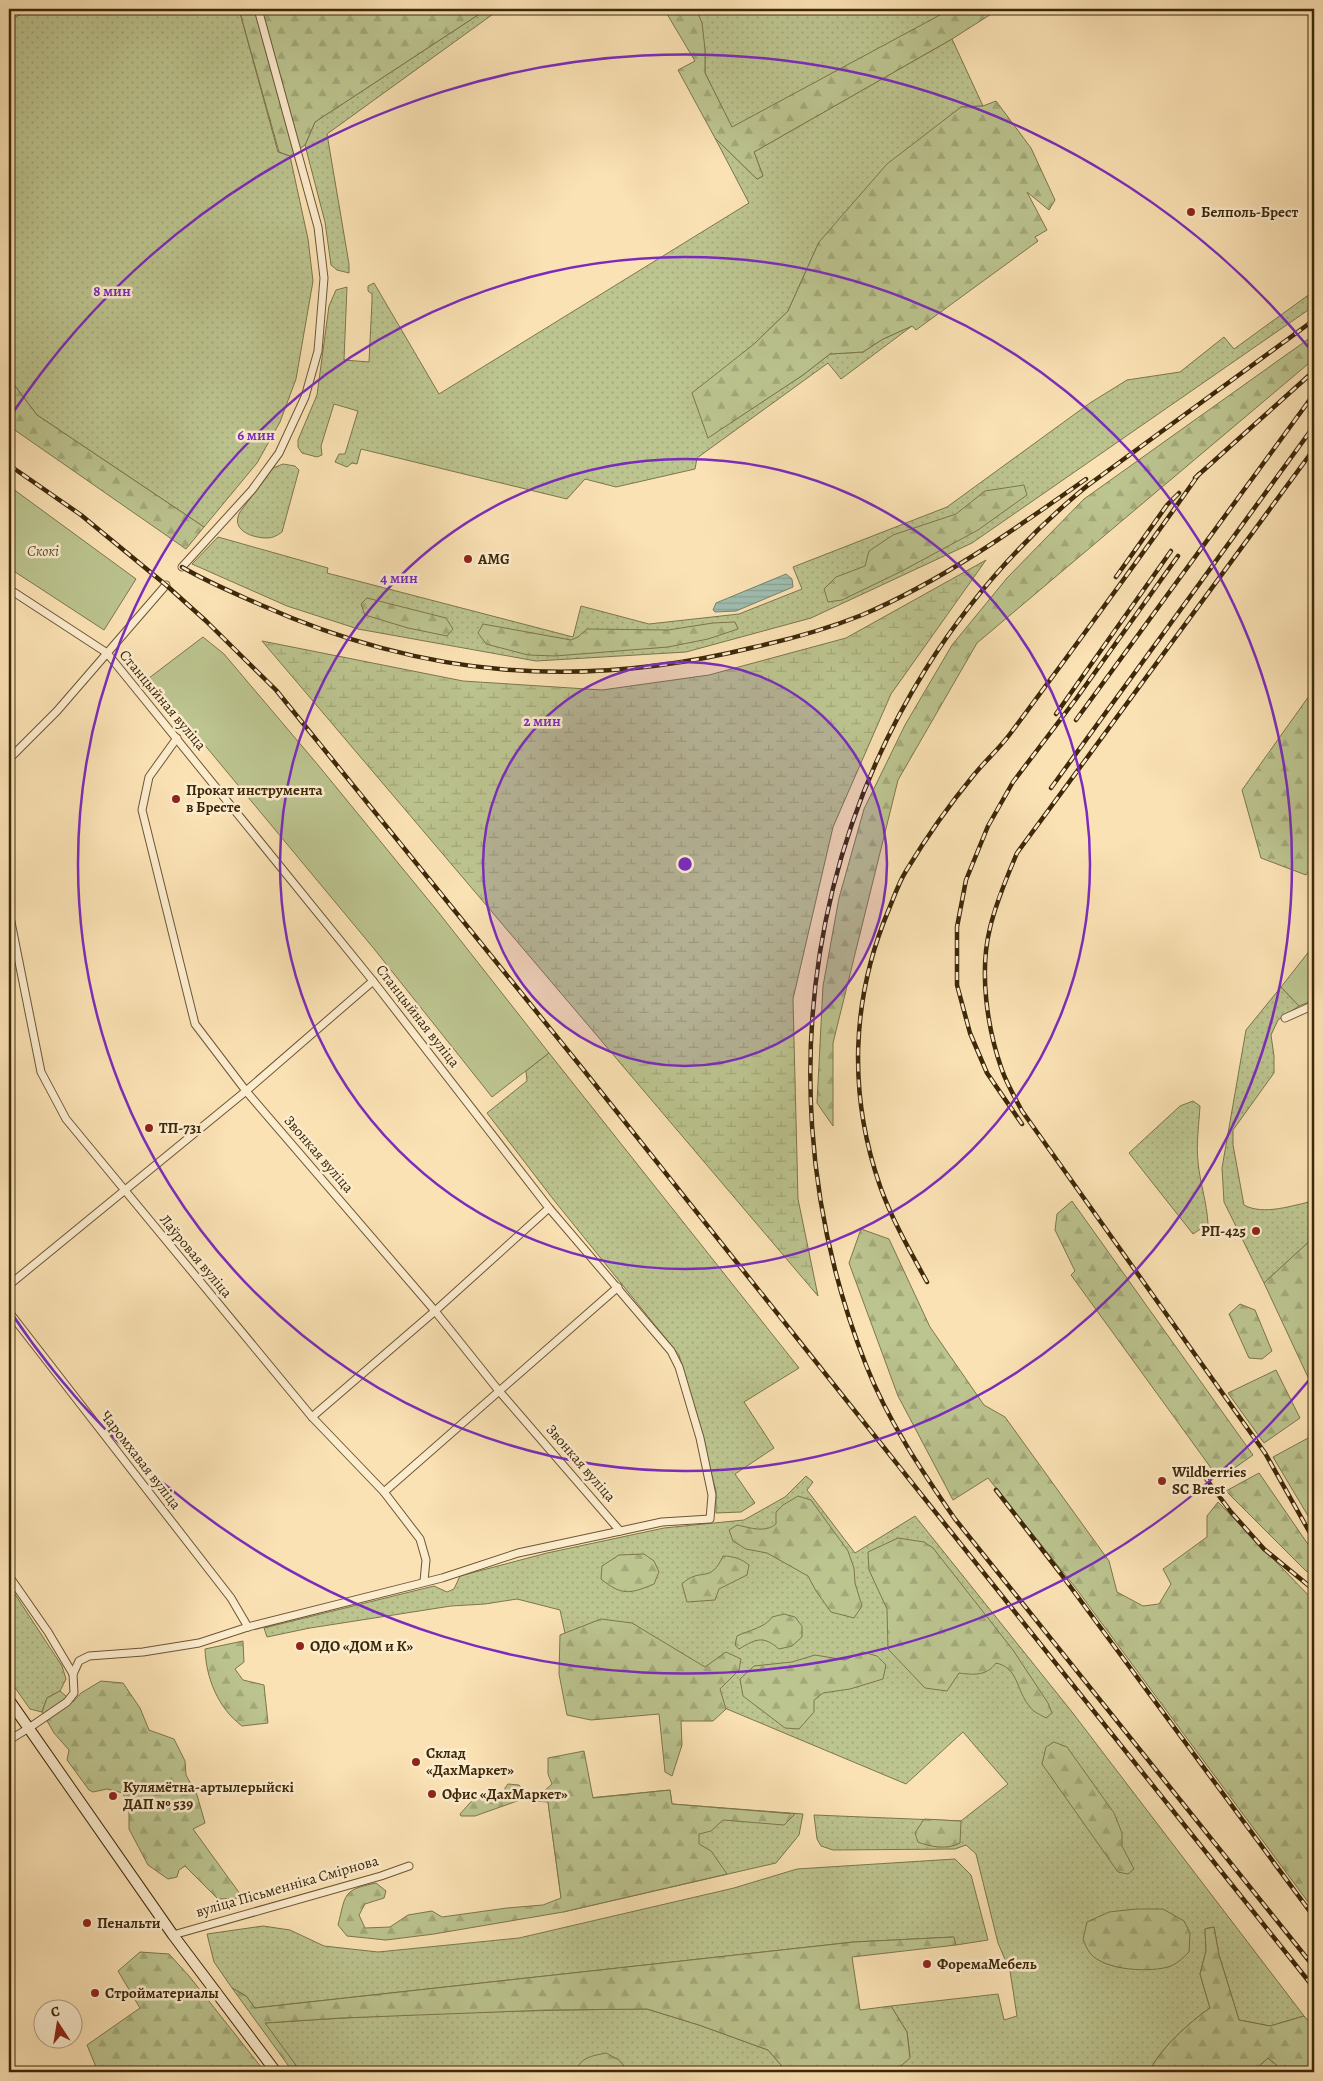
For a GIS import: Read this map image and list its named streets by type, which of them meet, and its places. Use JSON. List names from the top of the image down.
{
  "streets": {
    "street": [
      "Станцыйная вуліца",
      "Звонкая вуліца",
      "Лаўровая вуліца",
      "Чаромхавая вуліца",
      "вуліца Пісьменніка Смірнова"
    ]
  },
  "crossings": [
    ["Станцыйная вуліца", "Звонкая вуліца"]
  ],
  "parks": ["Скокі"],
  "places": [
    "Белполь-Брест",
    "AMG",
    "Прокат инструмента в Бресте",
    "ТП-731",
    "РП-425",
    "Wildberries SC Brest",
    "ОДО «ДОМ и К»",
    "Склад «ДахМаркет»",
    "Офис «ДахМаркет»",
    "Кулямётна-артылерыйскі ДАП № 539",
    "Пенальти",
    "ФоремаМебель",
    "Стройматериалы"
  ],
  "north": "top",
  "rings": [
    "8 мин",
    "6 мин",
    "4 мин",
    "2 мин"
  ]
}
